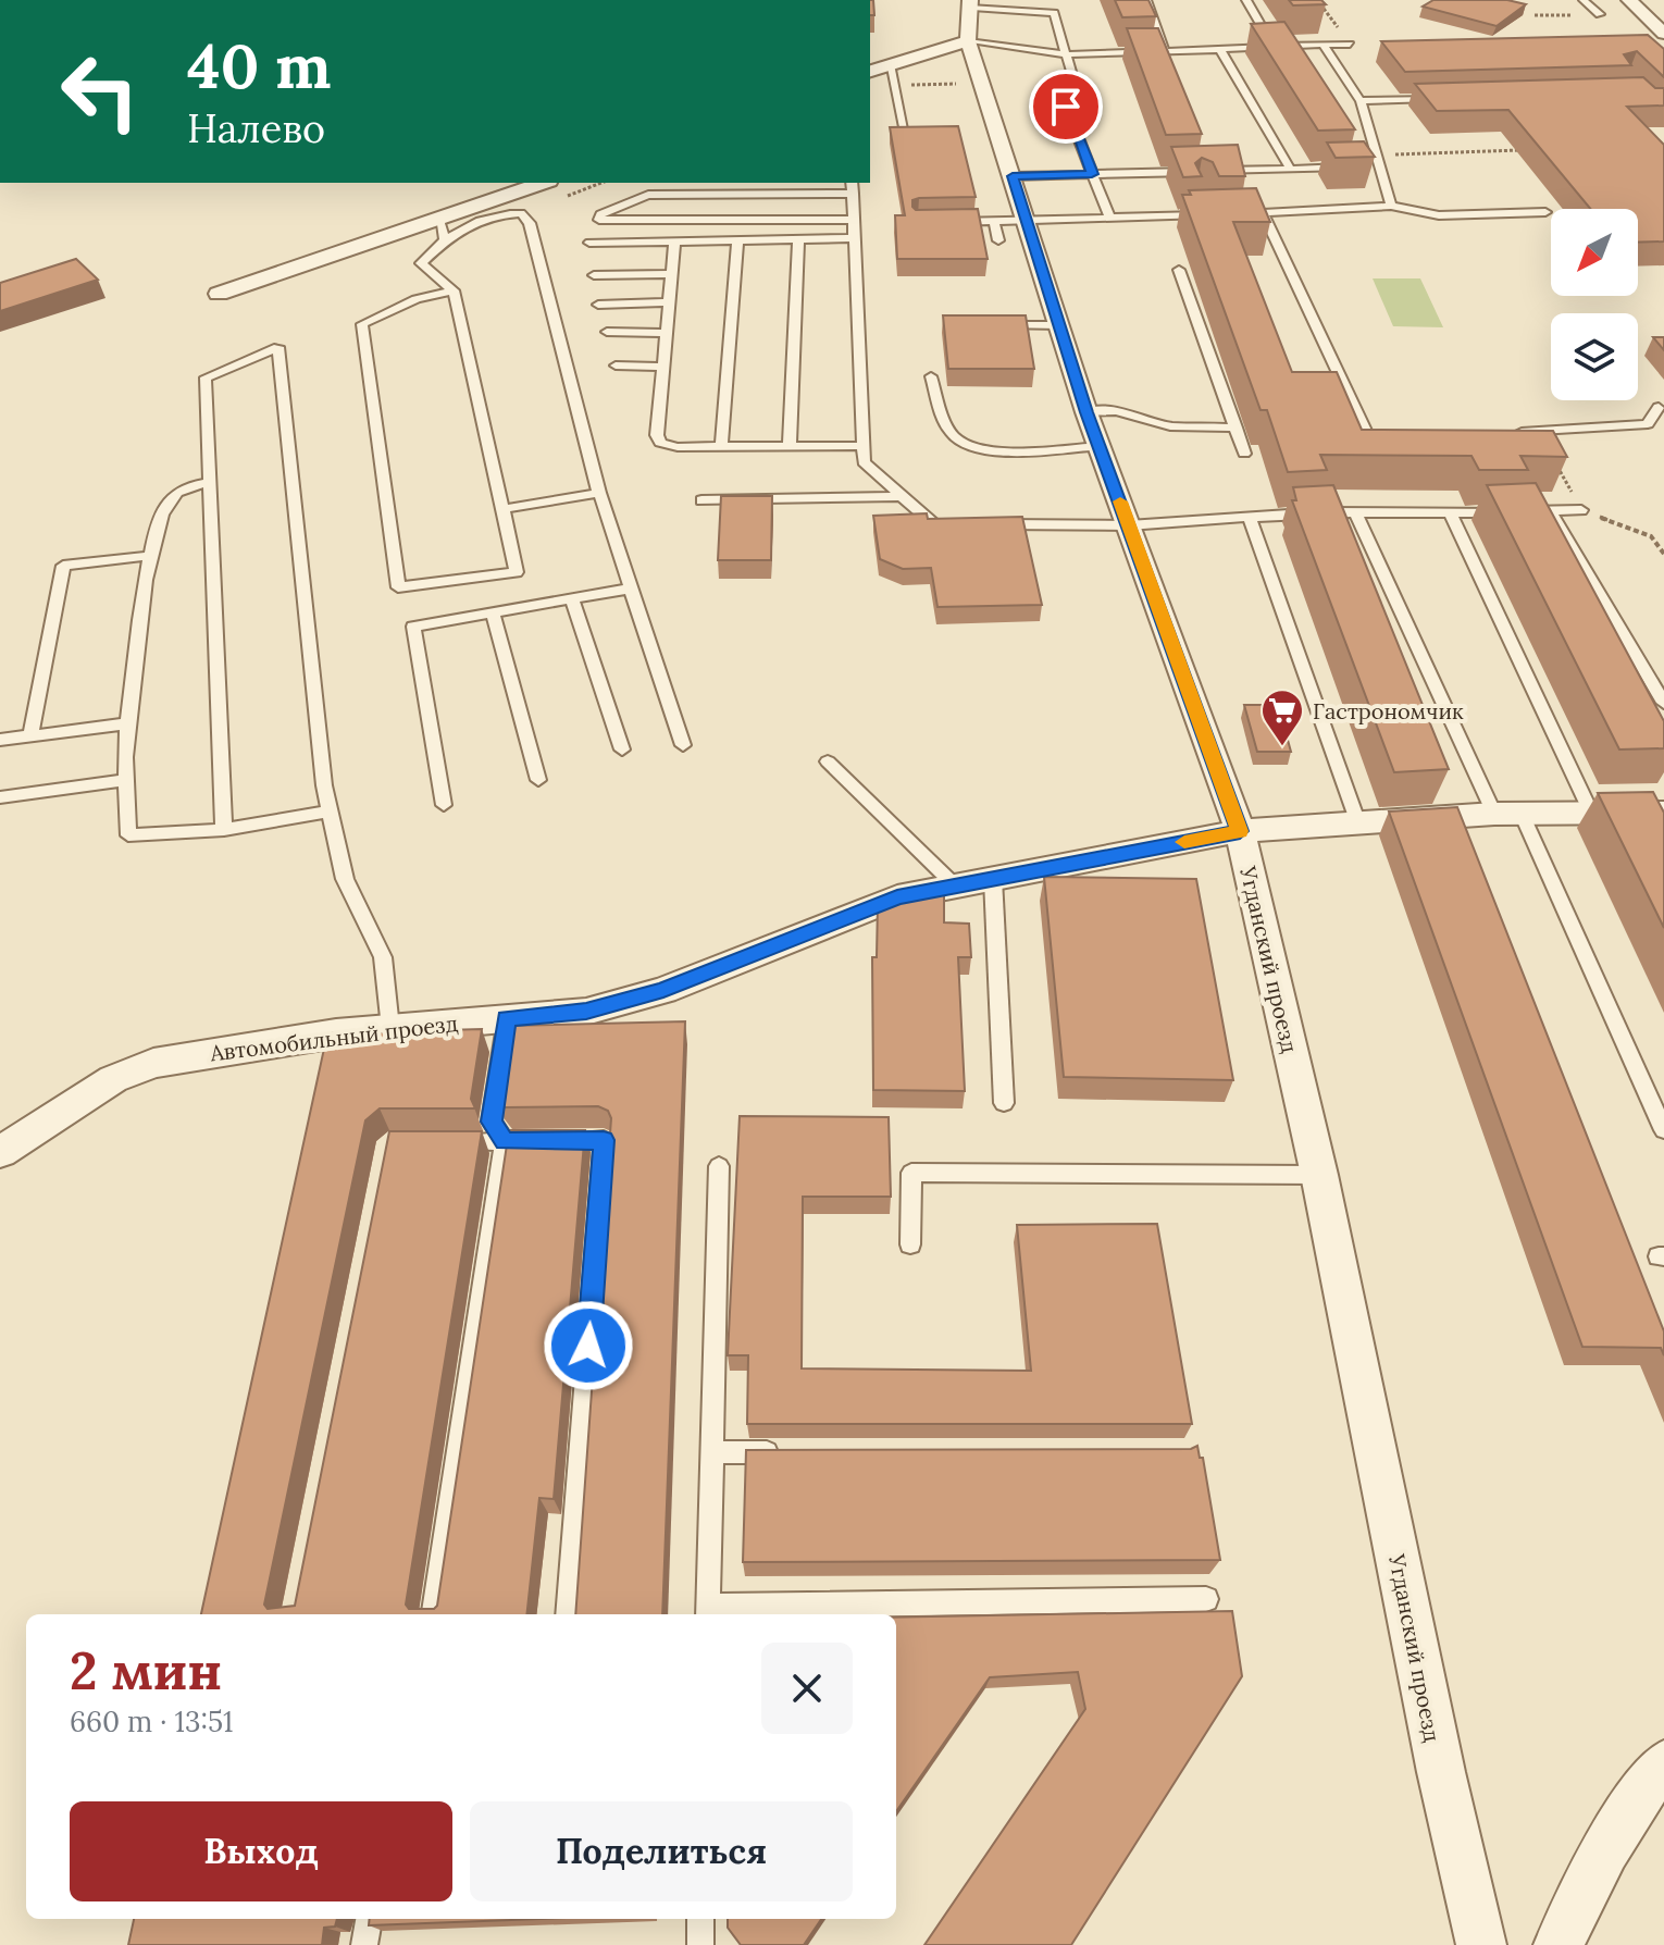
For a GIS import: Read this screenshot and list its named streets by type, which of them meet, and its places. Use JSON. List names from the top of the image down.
{
  "streets": {
    "street": ["Угданский проезд", "Автомобильный проезд"]
  },
  "crossings": [
    ["Угданский проезд", "Автомобильный проезд"]
  ],
  "places": {
    "supermarket": ["Гастрономчик"]
  },
  "north": "bottom left",
  "page": {
    "turn": ["40 m", "Налево"],
    "heading": ["2 мин", "660 m · 13:51"],
    "buttons": ["Выход", "Поделиться"]
  }
}
